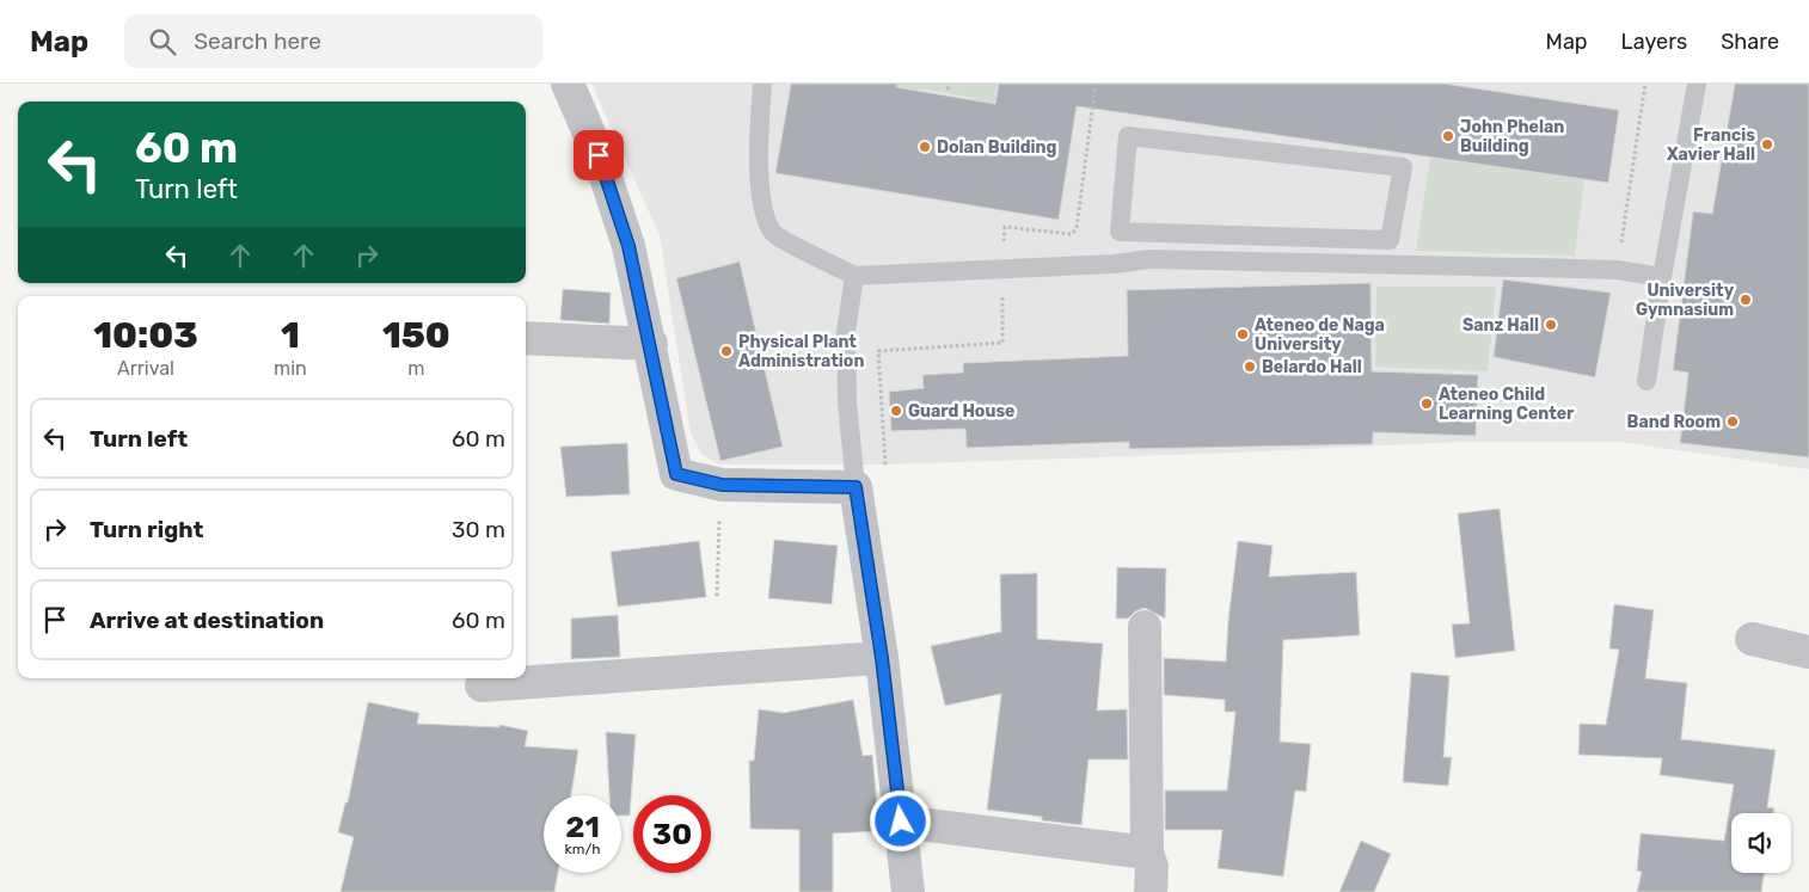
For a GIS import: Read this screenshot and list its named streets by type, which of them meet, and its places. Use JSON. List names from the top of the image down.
{
  "places": [
    "John Phelan Building",
    "Francis Xavier Hall",
    "Dolan Building",
    "University Gymnasium",
    "Sanz Hall",
    "Ateneo de Naga University",
    "Physical Plant Administration",
    "Belardo Hall",
    "Ateneo Child Learning Center",
    "Guard House",
    "Band Room"
  ],
  "page": {
    "header": "Map",
    "search": "Search here",
    "nav": ["Map", "Layers", "Share"],
    "turn": ["60 m", "Turn left"],
    "eta": [
      "10:03",
      "Arrival",
      "1",
      "min",
      "150",
      "m"
    ],
    "list": [
      {
        "name": "Turn left",
        "value": "60 m"
      },
      {
        "name": "Turn right",
        "value": "30 m"
      },
      {
        "name": "Arrive at destination",
        "value": "60 m"
      }
    ],
    "speed": "21 km/h",
    "limit": "30"
  }
}
